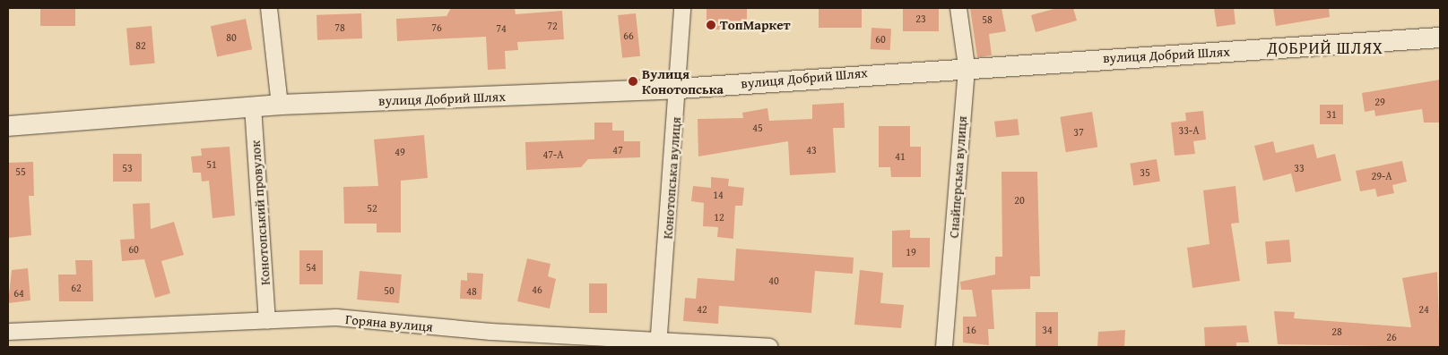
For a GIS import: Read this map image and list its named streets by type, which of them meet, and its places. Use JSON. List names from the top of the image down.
{
  "streets": {
    "street": [
      "вулиця Добрий Шлях",
      "Снайперська вулиця",
      "Конотопська вулиця",
      "Конотопський провулок",
      "Горяна вулиця"
    ]
  },
  "crossings": [
    ["вулиця Добрий Шлях", "Снайперська вулиця"],
    ["вулиця Добрий Шлях", "Конотопська вулиця"],
    ["вулиця Добрий Шлях", "Конотопський провулок"],
    ["Конотопська вулиця", "Горяна вулиця"],
    ["Конотопський провулок", "Горяна вулиця"]
  ],
  "districts": ["ДОБРИЙ ШЛЯХ"],
  "places": ["ТопМаркет", "Вулиця Конотопська"],
  "house_numbers": [
    "23",
    "58",
    "72",
    "78",
    "76",
    "74",
    "66",
    "80",
    "60",
    "82",
    "29",
    "31",
    "45",
    "33-А",
    "37",
    "47",
    "43",
    "49",
    "47-А",
    "41",
    "51",
    "53",
    "33",
    "55",
    "35",
    "29-А",
    "14",
    "20",
    "52",
    "12",
    "60",
    "19",
    "54",
    "40",
    "62",
    "46",
    "50",
    "48",
    "64",
    "42",
    "24",
    "16",
    "34",
    "28",
    "26"
  ]
}
